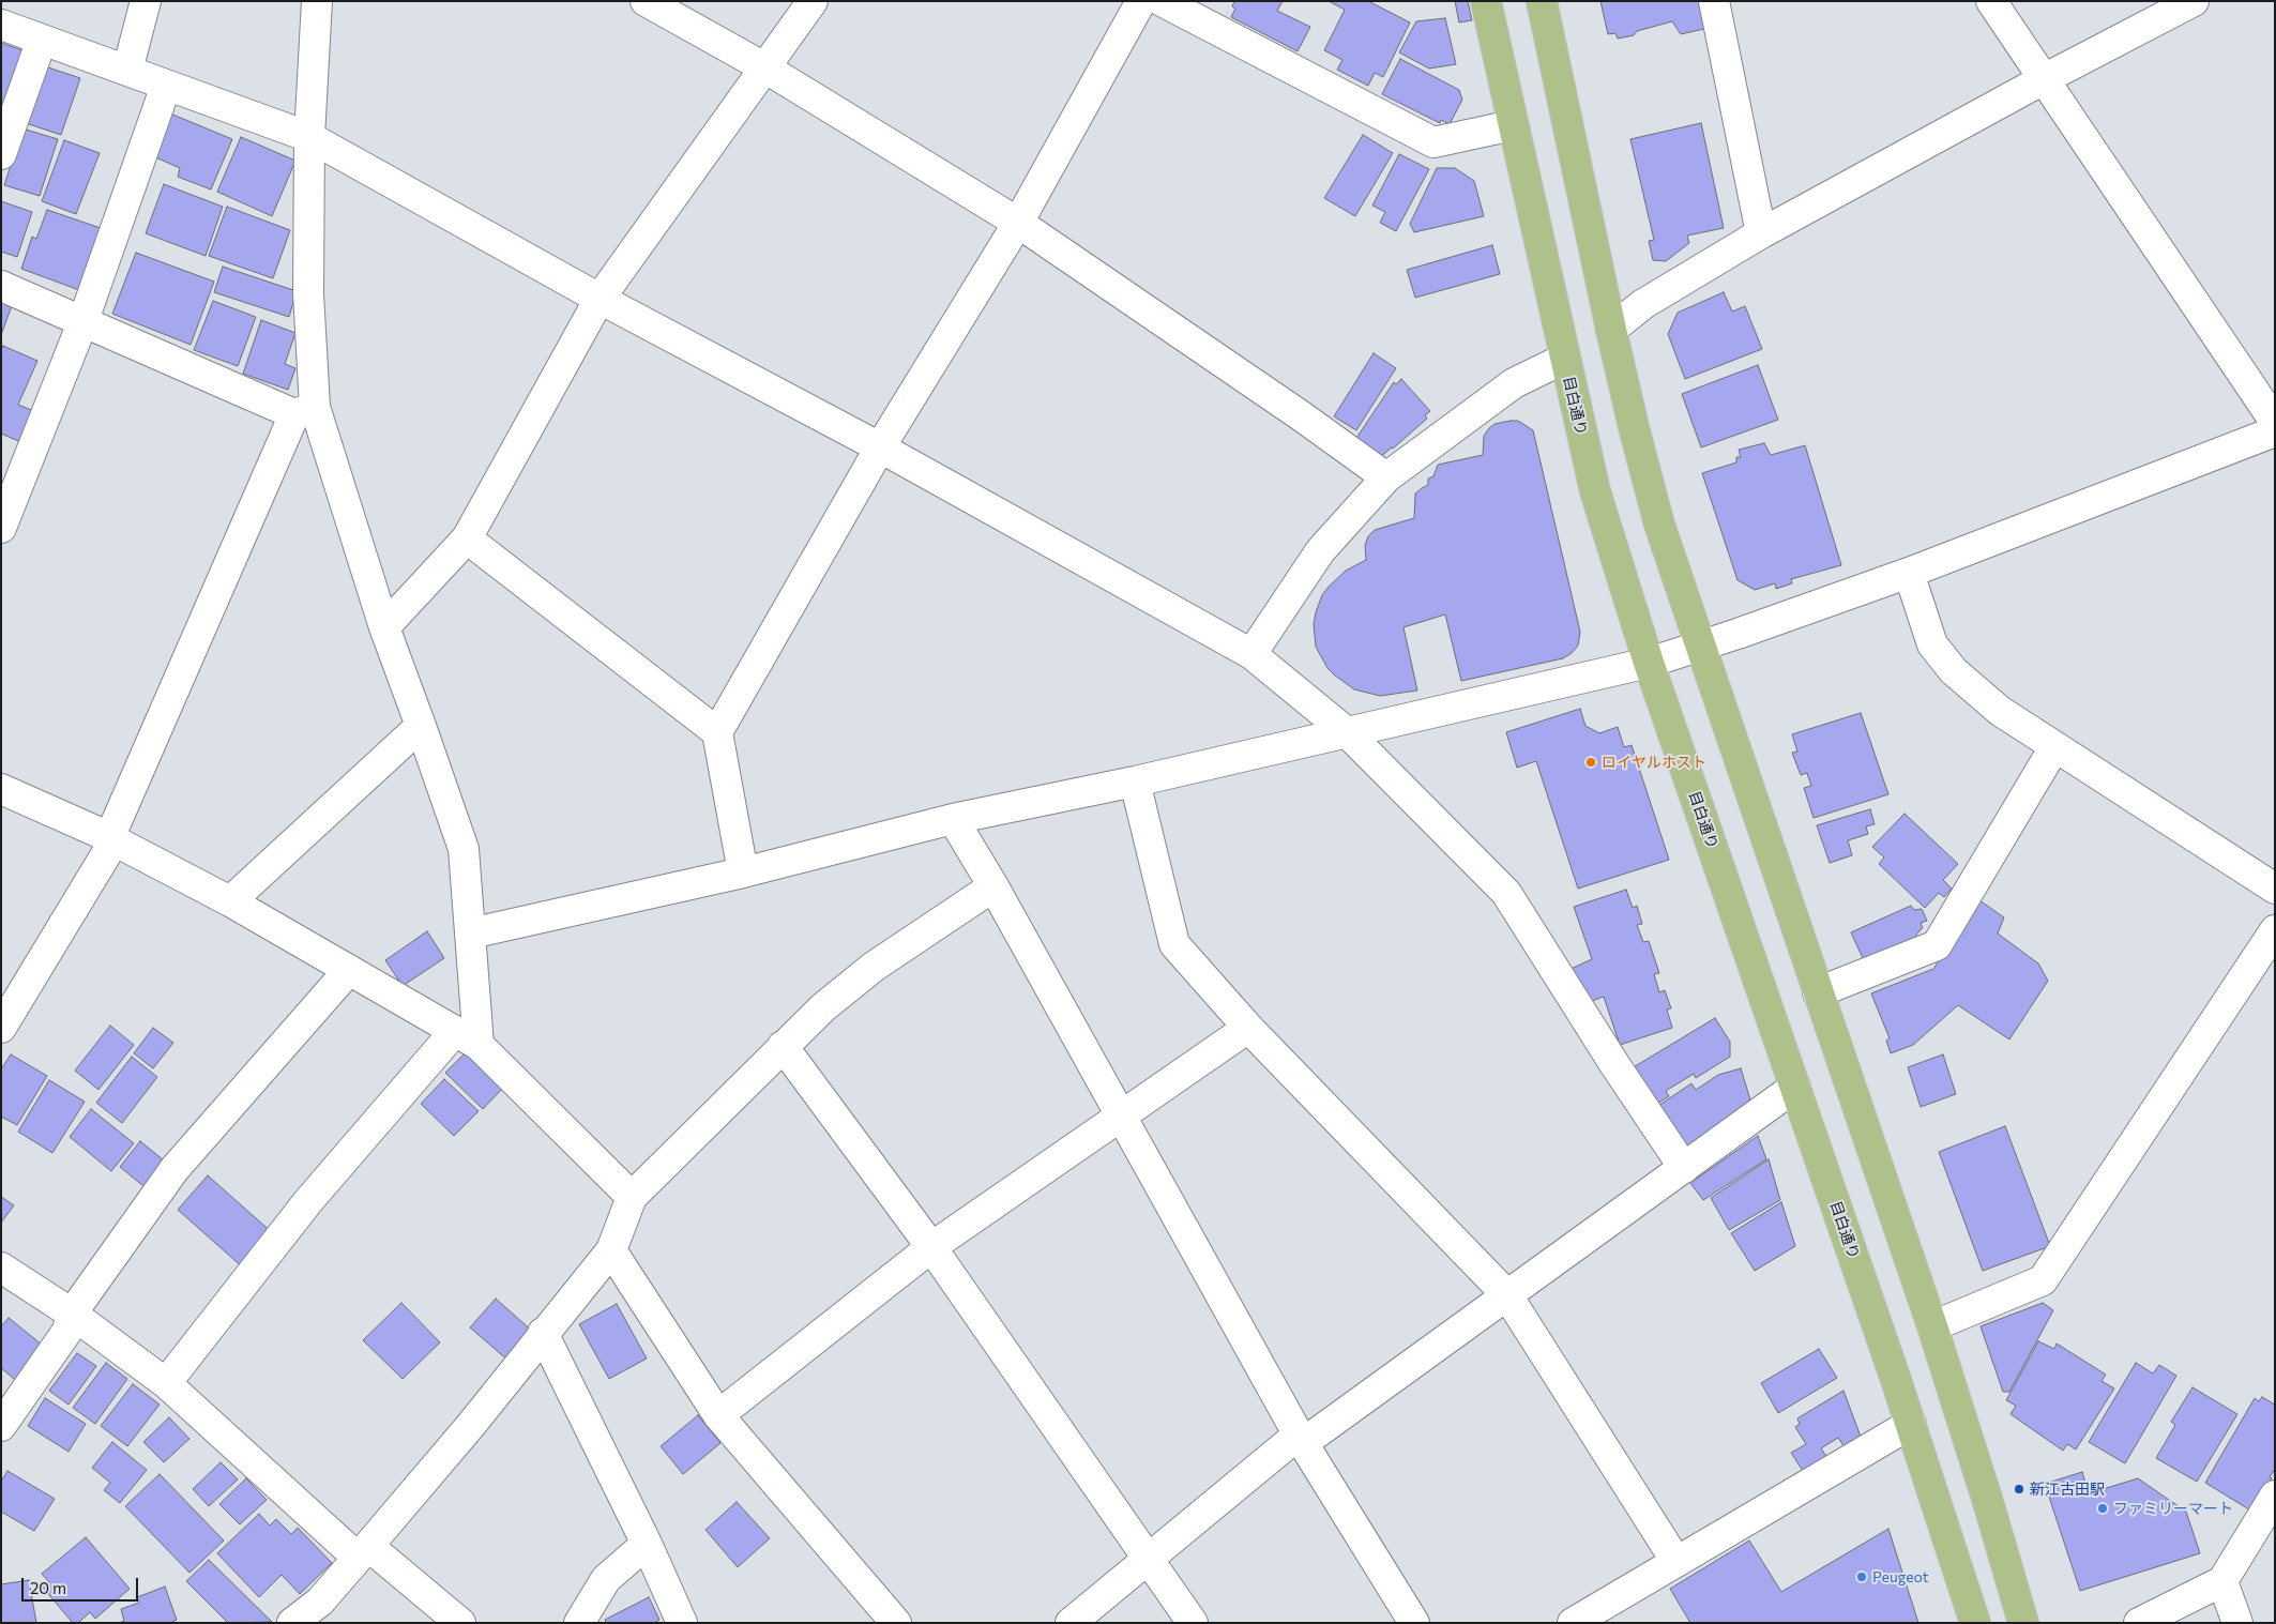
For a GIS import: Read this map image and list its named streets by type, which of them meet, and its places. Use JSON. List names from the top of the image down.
{
  "streets": {
    "main road": ["目白通り"]
  },
  "places": [
    "ロイヤルホスト",
    "新江古田駅",
    "ファミリーマート",
    "Peugeot"
  ],
  "scale_bar": "20 m"
}
